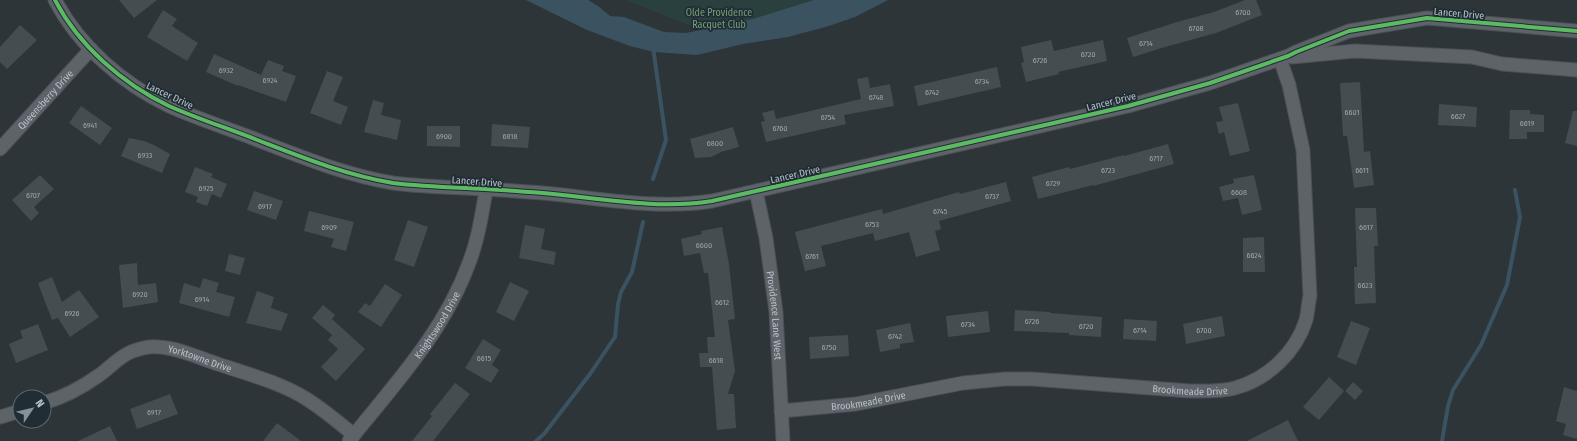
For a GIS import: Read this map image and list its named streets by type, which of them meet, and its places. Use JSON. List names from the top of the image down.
{
  "streets": {
    "street": [
      "Lancer Drive",
      "Queensberry Drive",
      "Providence Lane West",
      "Knightswood Drive",
      "Yorktowne Drive",
      "Brookmeade Drive"
    ]
  },
  "crossings": [
    ["Lancer Drive", "Queensberry Drive"],
    ["Lancer Drive", "Providence Lane West"],
    ["Lancer Drive", "Knightswood Drive"],
    ["Lancer Drive", "Brookmeade Drive"],
    ["Providence Lane West", "Brookmeade Drive"],
    ["Knightswood Drive", "Yorktowne Drive"]
  ],
  "parks": ["Olde Providence Racquet Club"],
  "house_numbers": [
    "6700",
    "6708",
    "6714",
    "6720",
    "6726",
    "6932",
    "6924",
    "6734",
    "6742",
    "6748",
    "6601",
    "6627",
    "6754",
    "6619",
    "6941",
    "6760",
    "6900",
    "6818",
    "6800",
    "6933",
    "6717",
    "6723",
    "6611",
    "6729",
    "6925",
    "6608",
    "6707",
    "6737",
    "6917",
    "6745",
    "6753",
    "6909",
    "6617",
    "6600",
    "6624",
    "6761",
    "6623",
    "6920",
    "6914",
    "6612",
    "6926",
    "6726",
    "6734",
    "6720",
    "6714",
    "6700",
    "6742",
    "6750",
    "6615",
    "6618",
    "6917"
  ],
  "north": "top right"
}
